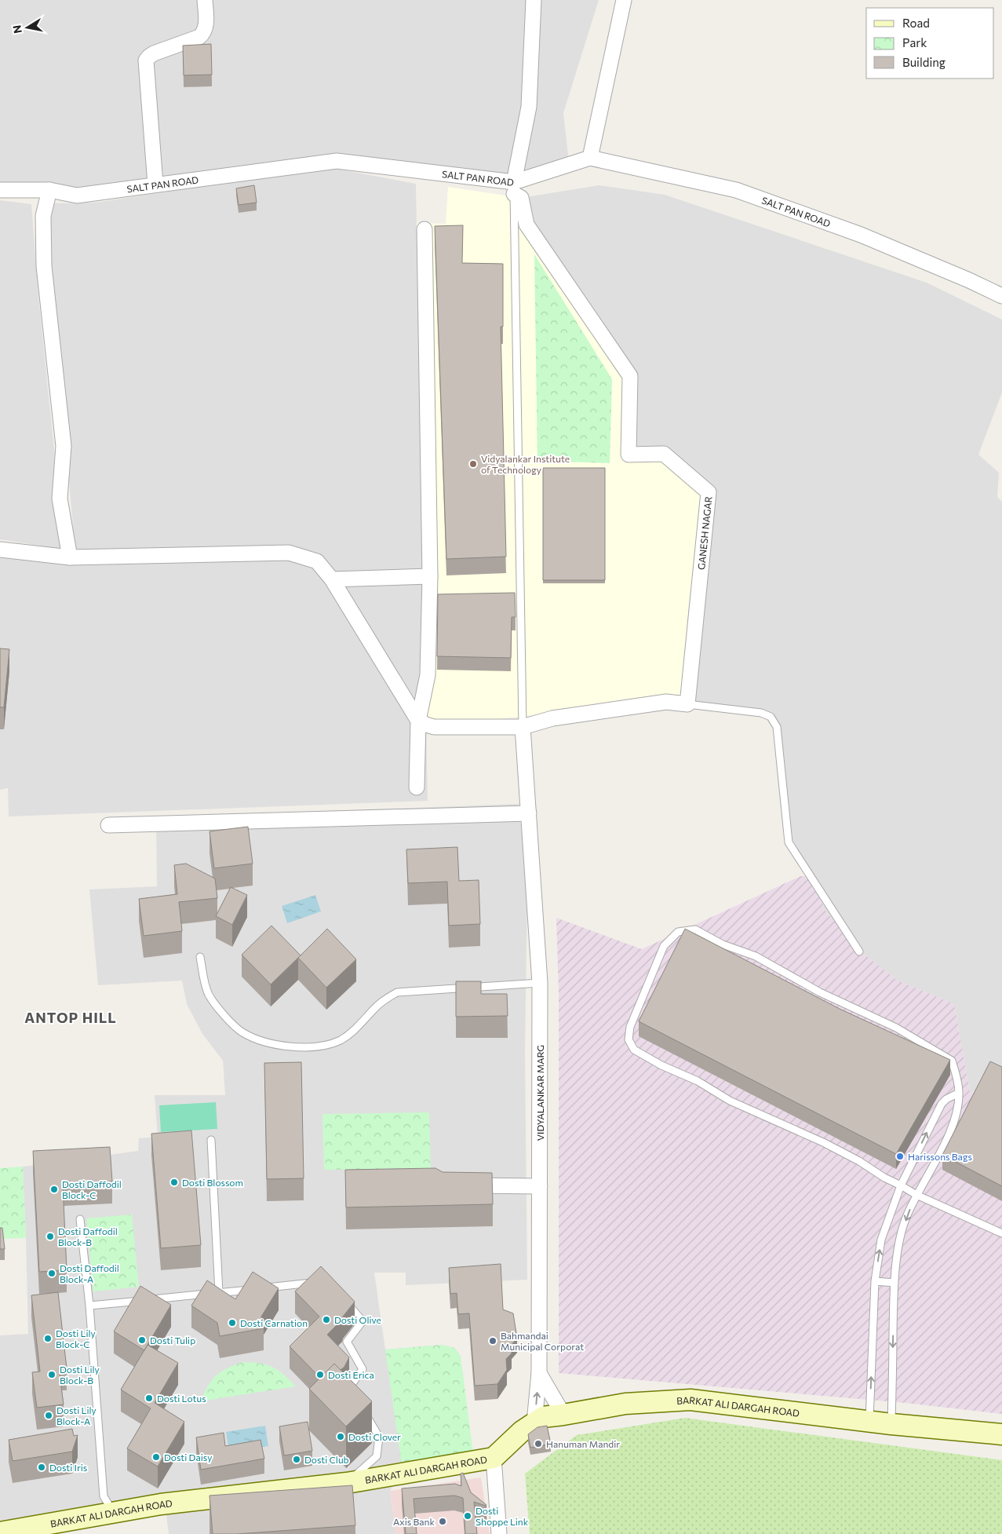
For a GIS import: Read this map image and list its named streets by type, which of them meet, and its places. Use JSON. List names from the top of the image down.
{
  "streets": {
    "main road": ["BARKAT ALI DARGAH ROAD"],
    "street": ["SALT PAN ROAD", "GANESH NAGAR", "VIDYALANKAR MARG"]
  },
  "crossings": [
    ["SALT PAN ROAD", "GANESH NAGAR"],
    ["VIDYALANKAR MARG", "BARKAT ALI DARGAH ROAD"]
  ],
  "districts": ["ANTOP HILL"],
  "places": [
    "Vidyalankar Institute of Technology",
    "Harissons Bags",
    "Dosti Blossom",
    "Dosti Daffodil Block-C",
    "Dosti Daffodil Block-B",
    "Dosti Daffodil Block-A",
    "Dosti Olive",
    "Dosti Carnation",
    "Dosti Lily Block-C",
    "Dosti Tulip",
    "Bahmandai Municipal Corporat",
    "Dosti Lily Block-B",
    "Dosti Erica",
    "Dosti Lotus",
    "Dosti Lily Block-A",
    "Dosti Clover",
    "Hanuman Mandir",
    "Dosti Daisy",
    "Dosti Club",
    "Dosti Iris",
    "Dosti Shoppe Link",
    "Axis Bank"
  ],
  "legend": ["Road", "Park", "Building"],
  "north": "left"
}
